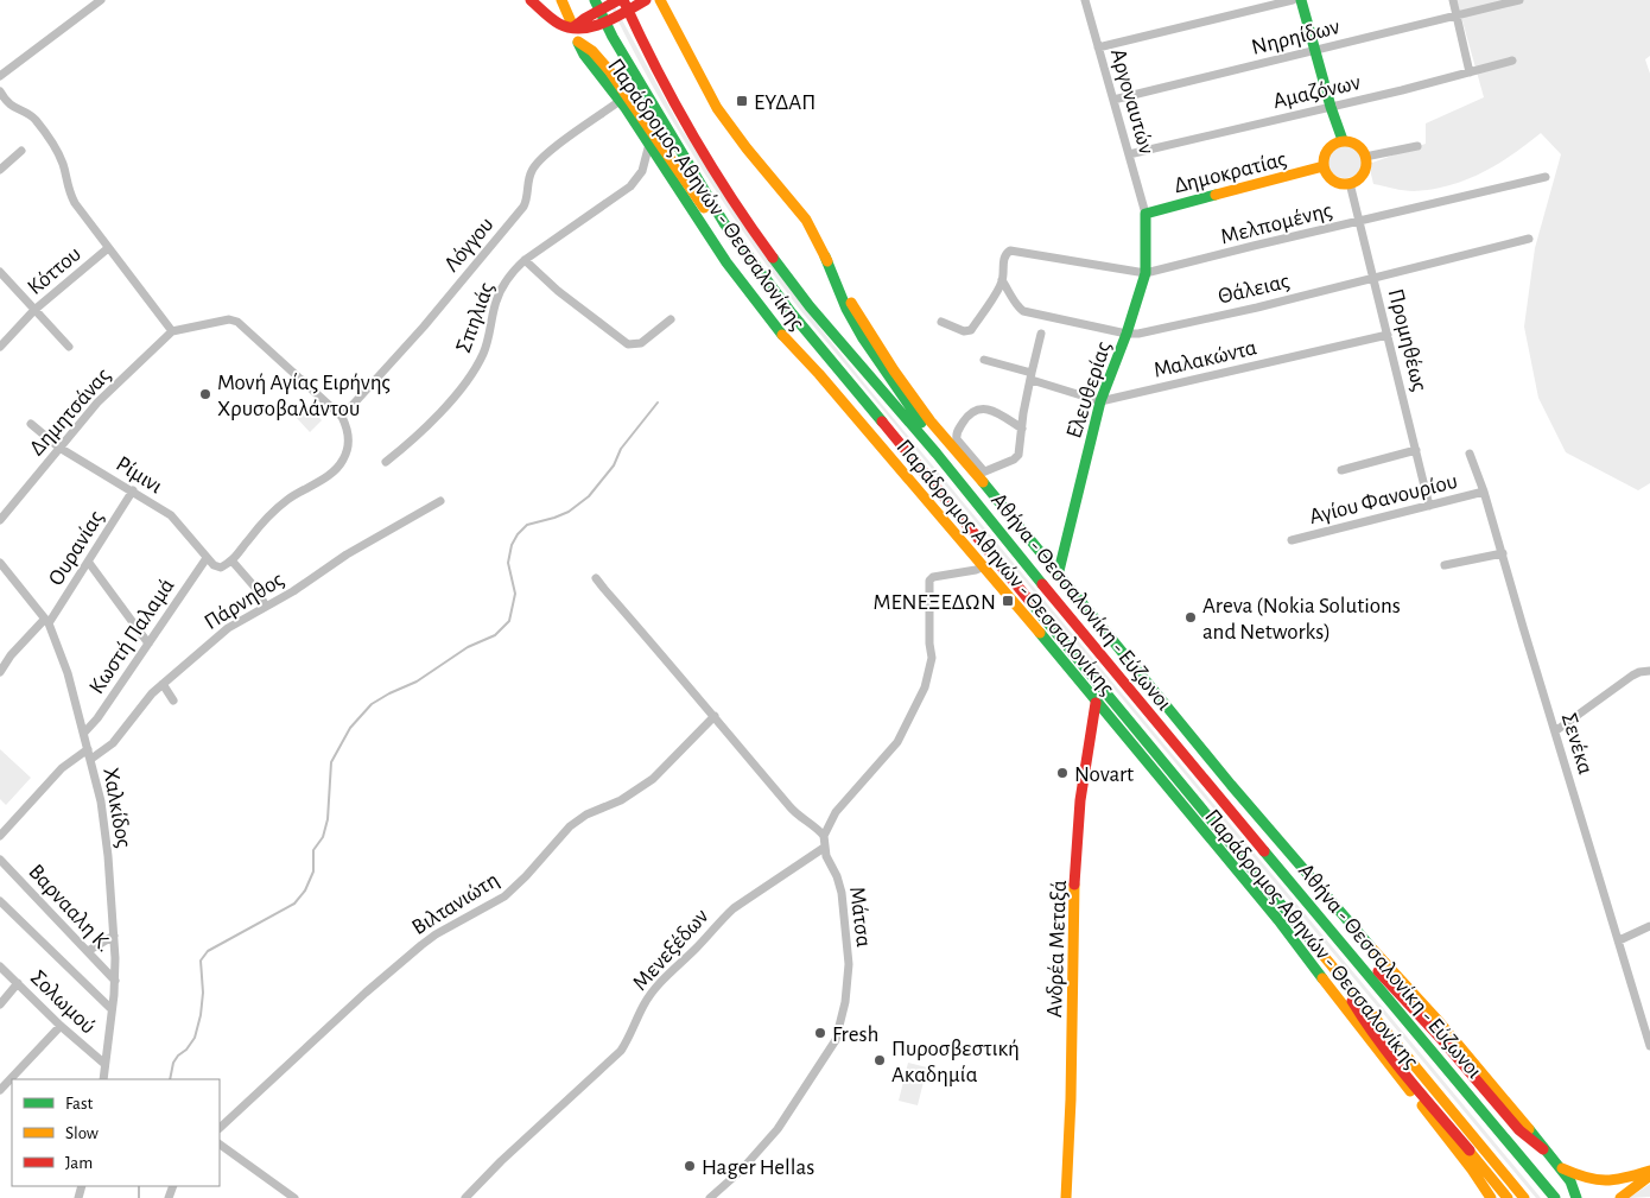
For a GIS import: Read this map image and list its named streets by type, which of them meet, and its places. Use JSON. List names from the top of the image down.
{
  "streets": {
    "main road": [
      "Δημοκρατίας",
      "Παράδρομος Αθηνών - Θεσσαλονίκης",
      "Ελευθερίας",
      "Αθήνα - Θεσσαλονίκη - Εύζωνοι",
      "Ανδρέα Μεταξά"
    ],
    "street": [
      "Νηρηίδων",
      "Αμαζόνων",
      "Αργοναυτών",
      "Μελπομένης",
      "Λόγγου",
      "Κόττου",
      "Θάλειας",
      "Σπηλιάς",
      "Προμηθέως",
      "Μαλακώντα",
      "Δημητσάνας",
      "Ρίμινι",
      "Αγίου Φανουρίου",
      "Ουρανίας",
      "Πάρνηθος",
      "Κωστή Παλαμά",
      "Σενέκα",
      "Χαλκίδος",
      "Βιλτανιώτη",
      "Βαρνααλη Κ.",
      "Μάτσα",
      "Μενεξέδων",
      "Σολωμού"
    ]
  },
  "crossings": [
    ["Νηρηίδων", "Αργοναυτών"],
    ["Αμαζόνων", "Αργοναυτών"],
    ["Αργοναυτών", "Δημοκρατίας"],
    ["Αργοναυτών", "Ελευθερίας"],
    ["Δημοκρατίας", "Προμηθέως"],
    ["Δημοκρατίας", "Ελευθερίας"],
    ["Παράδρομος Αθηνών - Θεσσαλονίκης", "Λόγγου"],
    ["Παράδρομος Αθηνών - Θεσσαλονίκης", "Σπηλιάς"],
    ["Παράδρομος Αθηνών - Θεσσαλονίκης", "Ελευθερίας"],
    ["Παράδρομος Αθηνών - Θεσσαλονίκης", "Μάτσα"],
    ["Παράδρομος Αθηνών - Θεσσαλονίκης", "Ανδρέα Μεταξά"],
    ["Μελπομένης", "Θάλειας"],
    ["Μελπομένης", "Προμηθέως"],
    ["Μελπομένης", "Ελευθερίας"],
    ["Θάλειας", "Προμηθέως"],
    ["Θάλειας", "Ελευθερίας"],
    ["Προμηθέως", "Μαλακώντα"],
    ["Προμηθέως", "Αγίου Φανουρίου"],
    ["Μαλακώντα", "Ελευθερίας"],
    ["Δημητσάνας", "Ρίμινι"],
    ["Ρίμινι", "Ουρανίας"],
    ["Ρίμινι", "Κωστή Παλαμά"],
    ["Αγίου Φανουρίου", "Σενέκα"],
    ["Ουρανίας", "Χαλκίδος"],
    ["Πάρνηθος", "Χαλκίδος"],
    ["Κωστή Παλαμά", "Χαλκίδος"],
    ["Χαλκίδος", "Βαρνααλη Κ."],
    ["Χαλκίδος", "Σολωμού"],
    ["Μάτσα", "Μενεξέδων"]
  ],
  "places": {
    "transit": ["ΕΥΔΑΠ", "ΜΕΝΕΞΕΔΩΝ"],
    "other": [
      "Μονή Αγίας Ειρήνης Χρυσοβαλάντου",
      "Areva (Nokia Solutions and Networks)",
      "Novart",
      "Fresh",
      "Πυροσβεστική Ακαδημία",
      "Hager Hellas"
    ]
  },
  "legend": ["Fast", "Slow", "Jam"]
}
